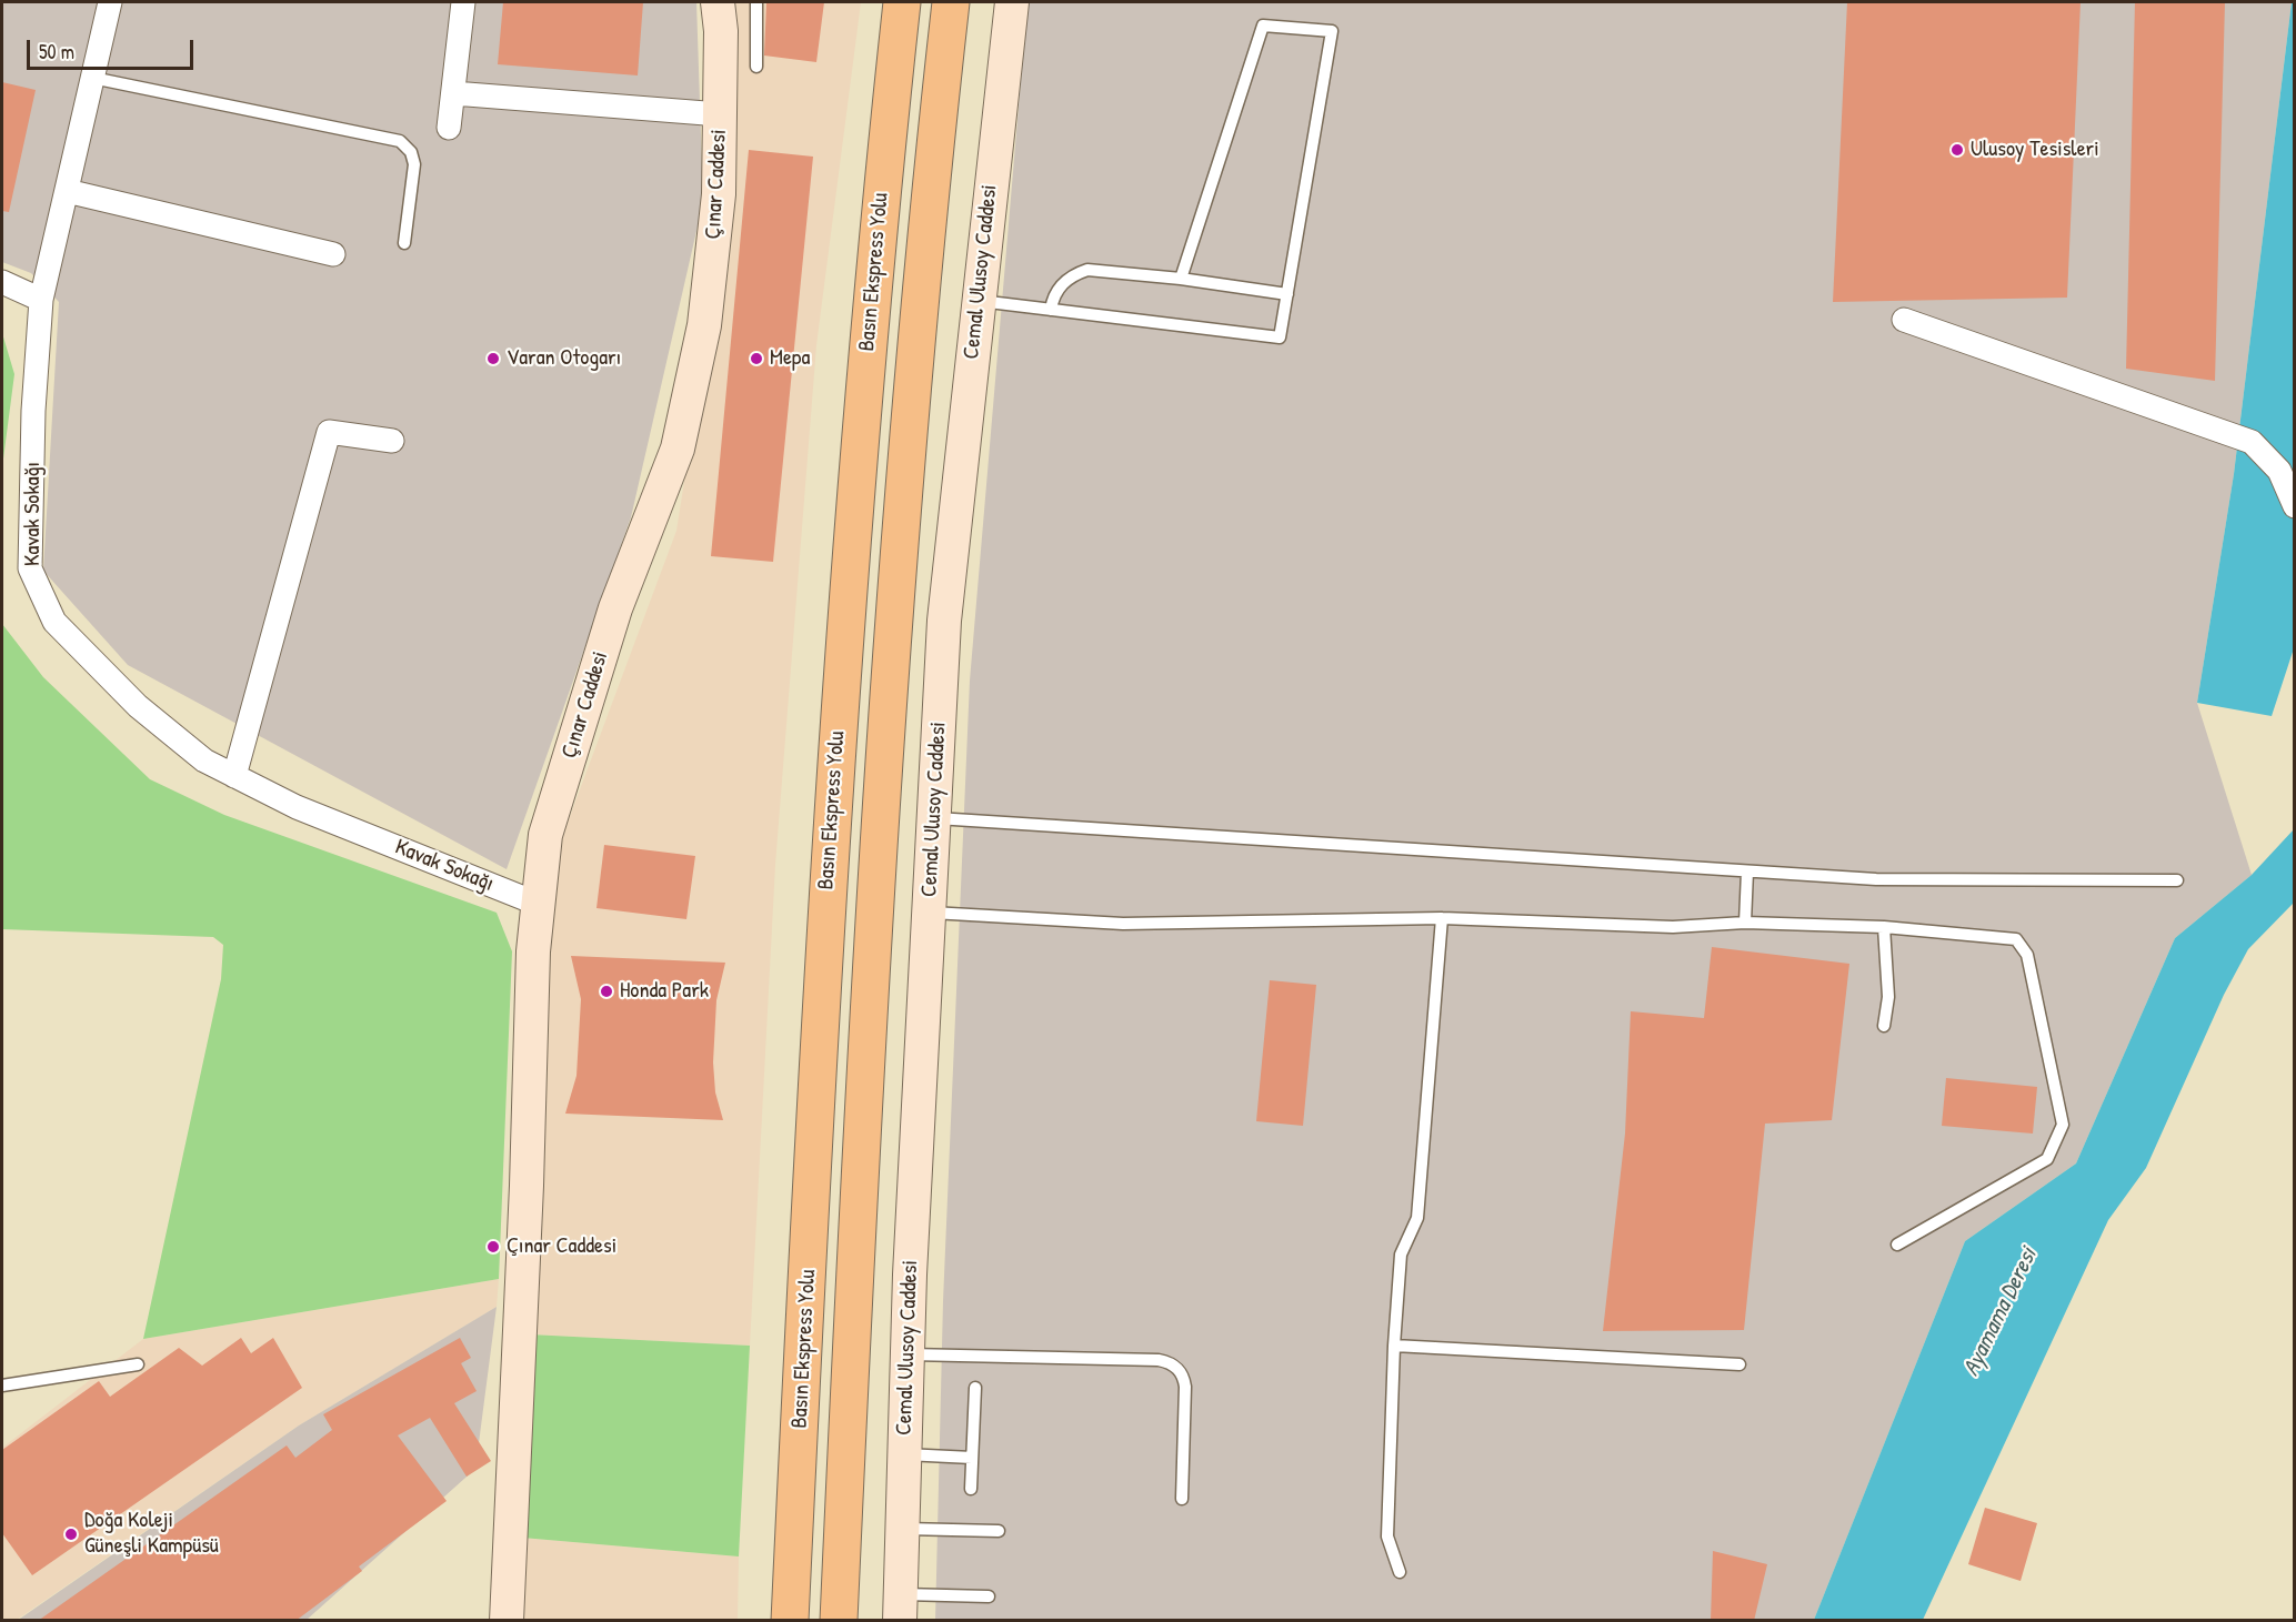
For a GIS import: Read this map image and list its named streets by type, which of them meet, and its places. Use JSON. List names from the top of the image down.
{
  "streets": {
    "highway": ["Basın Ekspress Yolu"],
    "main road": ["Çınar Caddesi", "Cemal Ulusoy Caddesi"],
    "street": ["Kavak Sokağı"]
  },
  "crossings": [
    ["Çınar Caddesi", "Kavak Sokağı"]
  ],
  "water": ["Ayamama Deresi"],
  "places": [
    "Ulusoy Tesisleri",
    "Varan Otogarı",
    "Mepa",
    "Honda Park",
    "Çınar Caddesi",
    "Doğa Koleji Güneşli Kampüsü"
  ],
  "scale_bar": "50 m"
}
